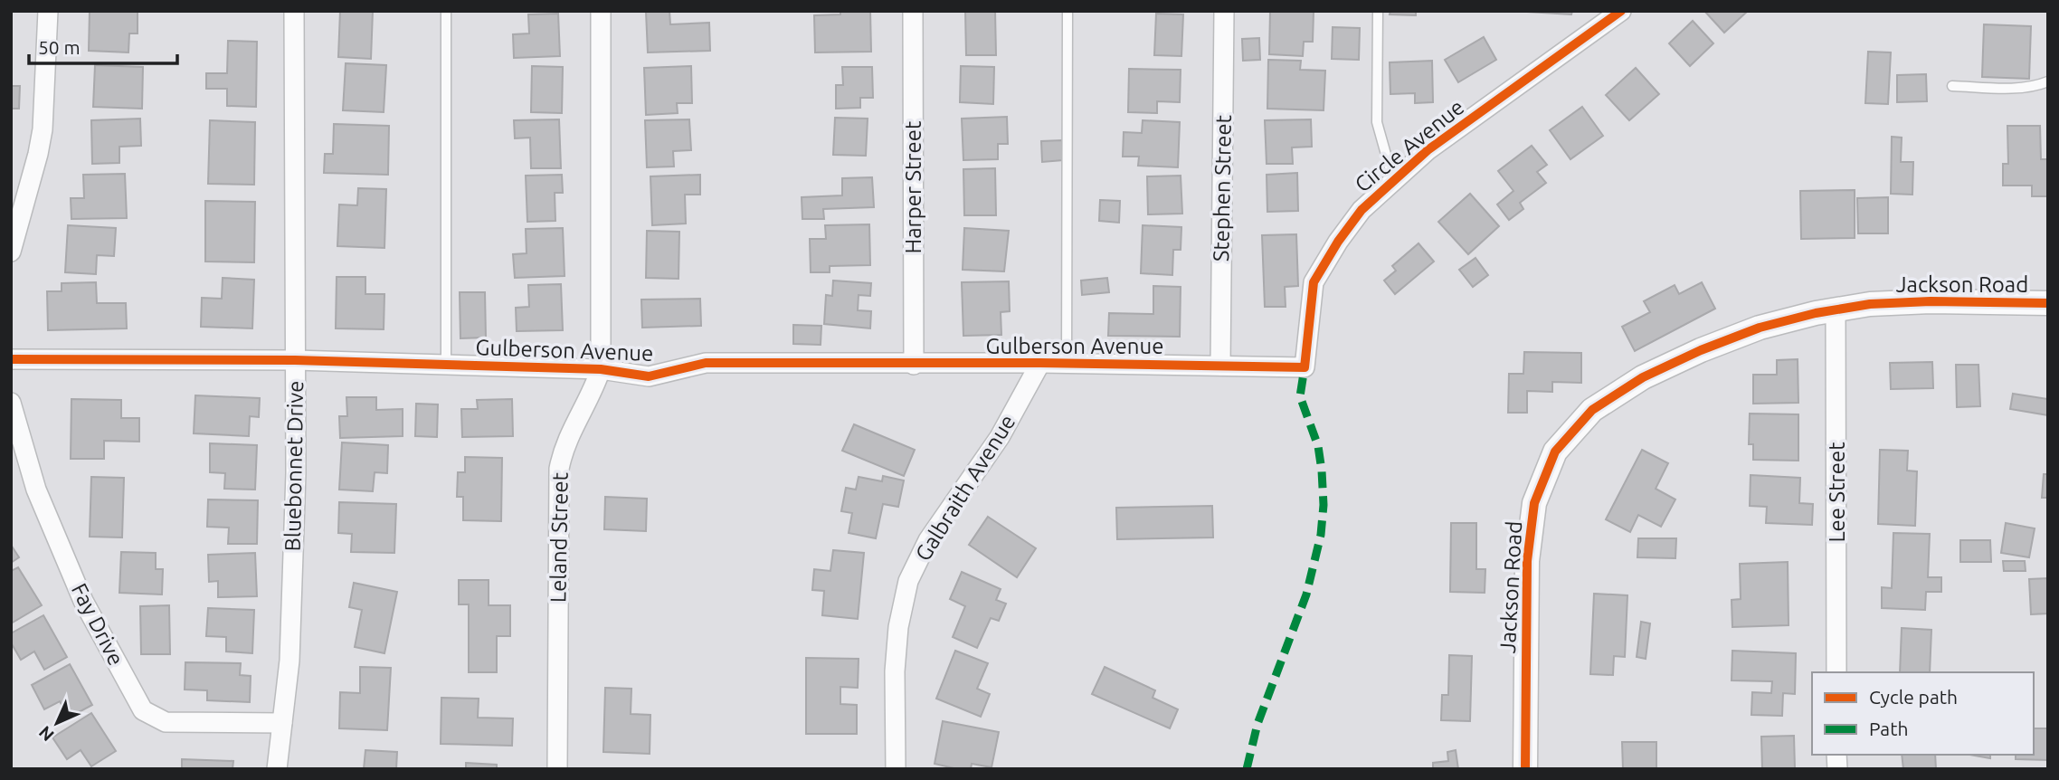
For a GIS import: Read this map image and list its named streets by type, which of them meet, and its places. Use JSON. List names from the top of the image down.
{
  "streets": {
    "street": [
      "Circle Avenue",
      "Harper Street",
      "Stephen Street",
      "Jackson Road",
      "Gulberson Avenue",
      "Bluebonnet Drive",
      "Galbraith Avenue",
      "Lee Street",
      "Leland Street",
      "Fay Drive"
    ]
  },
  "crossings": [
    ["Circle Avenue", "Gulberson Avenue"],
    ["Harper Street", "Gulberson Avenue"],
    ["Stephen Street", "Gulberson Avenue"],
    ["Jackson Road", "Lee Street"],
    ["Gulberson Avenue", "Bluebonnet Drive"],
    ["Gulberson Avenue", "Galbraith Avenue"],
    ["Gulberson Avenue", "Leland Street"],
    ["Bluebonnet Drive", "Fay Drive"]
  ],
  "legend": ["Cycle path", "Path"],
  "scale_bar": "50 m",
  "north": "bottom left"
}
